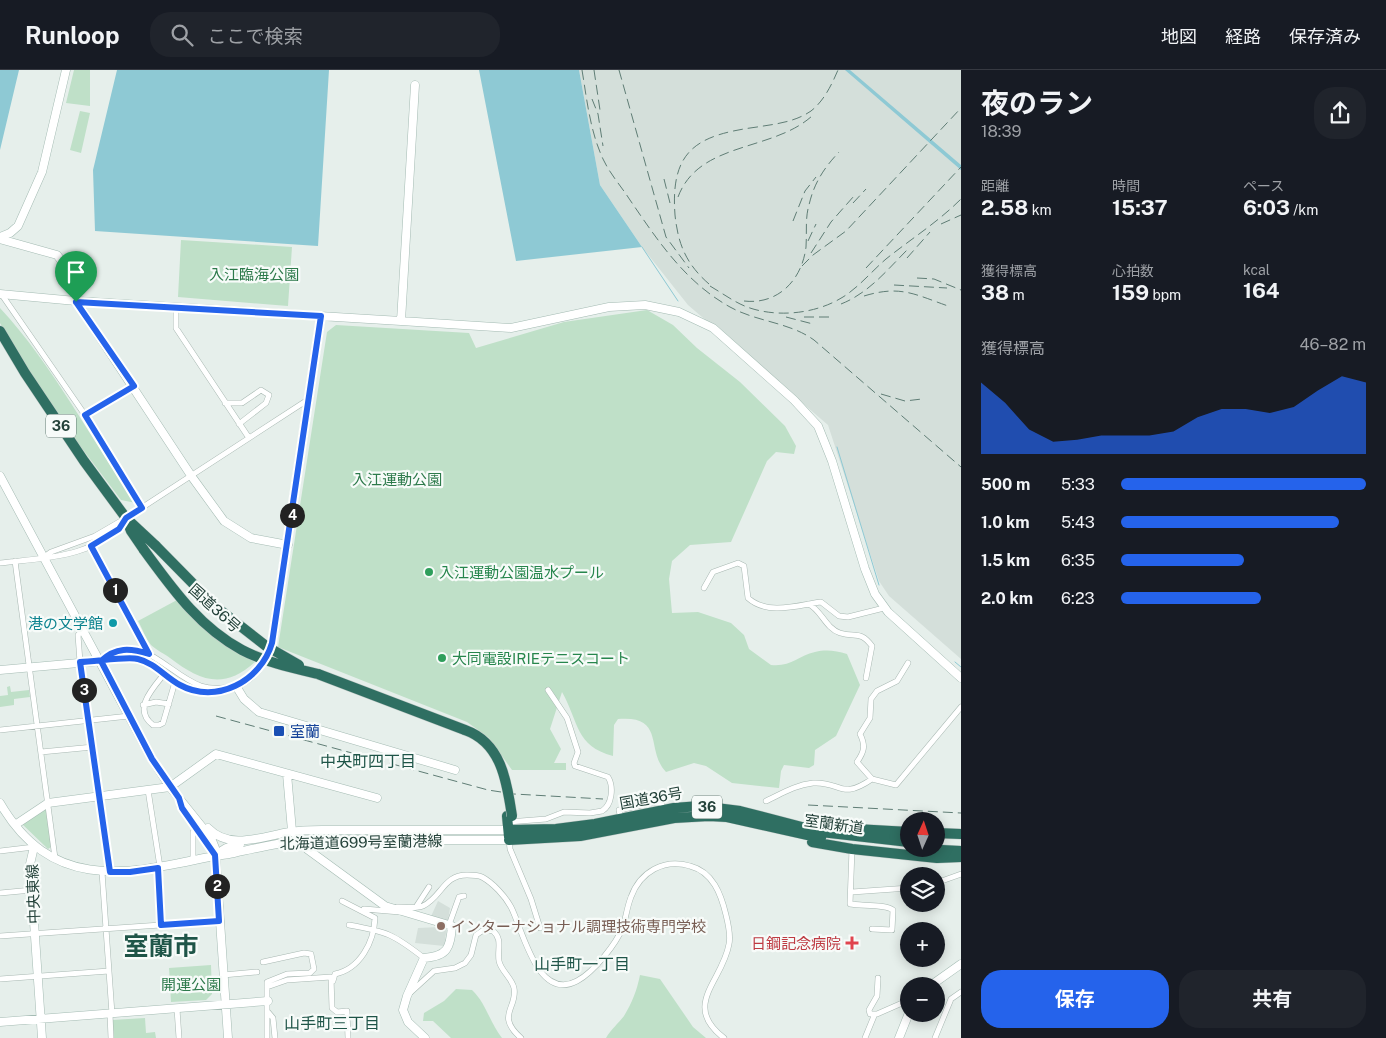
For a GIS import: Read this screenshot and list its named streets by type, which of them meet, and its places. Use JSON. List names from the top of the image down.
{
  "streets": {
    "highway": ["36", "国道36号", "室蘭新道"],
    "street": ["北海道道699号室蘭港線", "中央東線"]
  },
  "crossings": [
    ["国道36号", "室蘭新道"],
    ["国道36号", "北海道道699号室蘭港線"],
    ["北海道道699号室蘭港線", "中央東線"]
  ],
  "districts": [
    "中央町四丁目",
    "室蘭市",
    "山手町一丁目",
    "山手町三丁目"
  ],
  "parks": ["入江臨海公園", "入江運動公園", "開運公園"],
  "places": {
    "other": [
      "入江運動公園温水プール",
      "港の文学館",
      "大同電設IRIEテニスコート",
      "インターナショナル調理技術専門学校"
    ],
    "transit": ["室蘭"],
    "health": ["日鋼記念病院"]
  },
  "north": "top",
  "page": {
    "header": "Runloop",
    "search": "ここで検索",
    "nav": ["地図", "経路", "保存済み"],
    "heading": ["夜のラン", "18:39"],
    "stats": [
      ["距離", "2.58 km"],
      ["時間", "15:37"],
      ["ペース", "6:03 /km"],
      ["獲得標高", "38 m"],
      ["心拍数", "159 bpm"],
      ["kcal", "164"]
    ],
    "chart": ["獲得標高", "46–82 m"],
    "list": [
      {
        "name": "500 m",
        "note": "5:33"
      },
      {
        "name": "1.0 km",
        "note": "5:43"
      },
      {
        "name": "1.5 km",
        "note": "6:35"
      },
      {
        "name": "2.0 km",
        "note": "6:23"
      }
    ],
    "pins": [
      "4",
      "1",
      "3",
      "2"
    ],
    "map_buttons": ["+", "−"],
    "buttons": ["保存", "共有"]
  }
}
